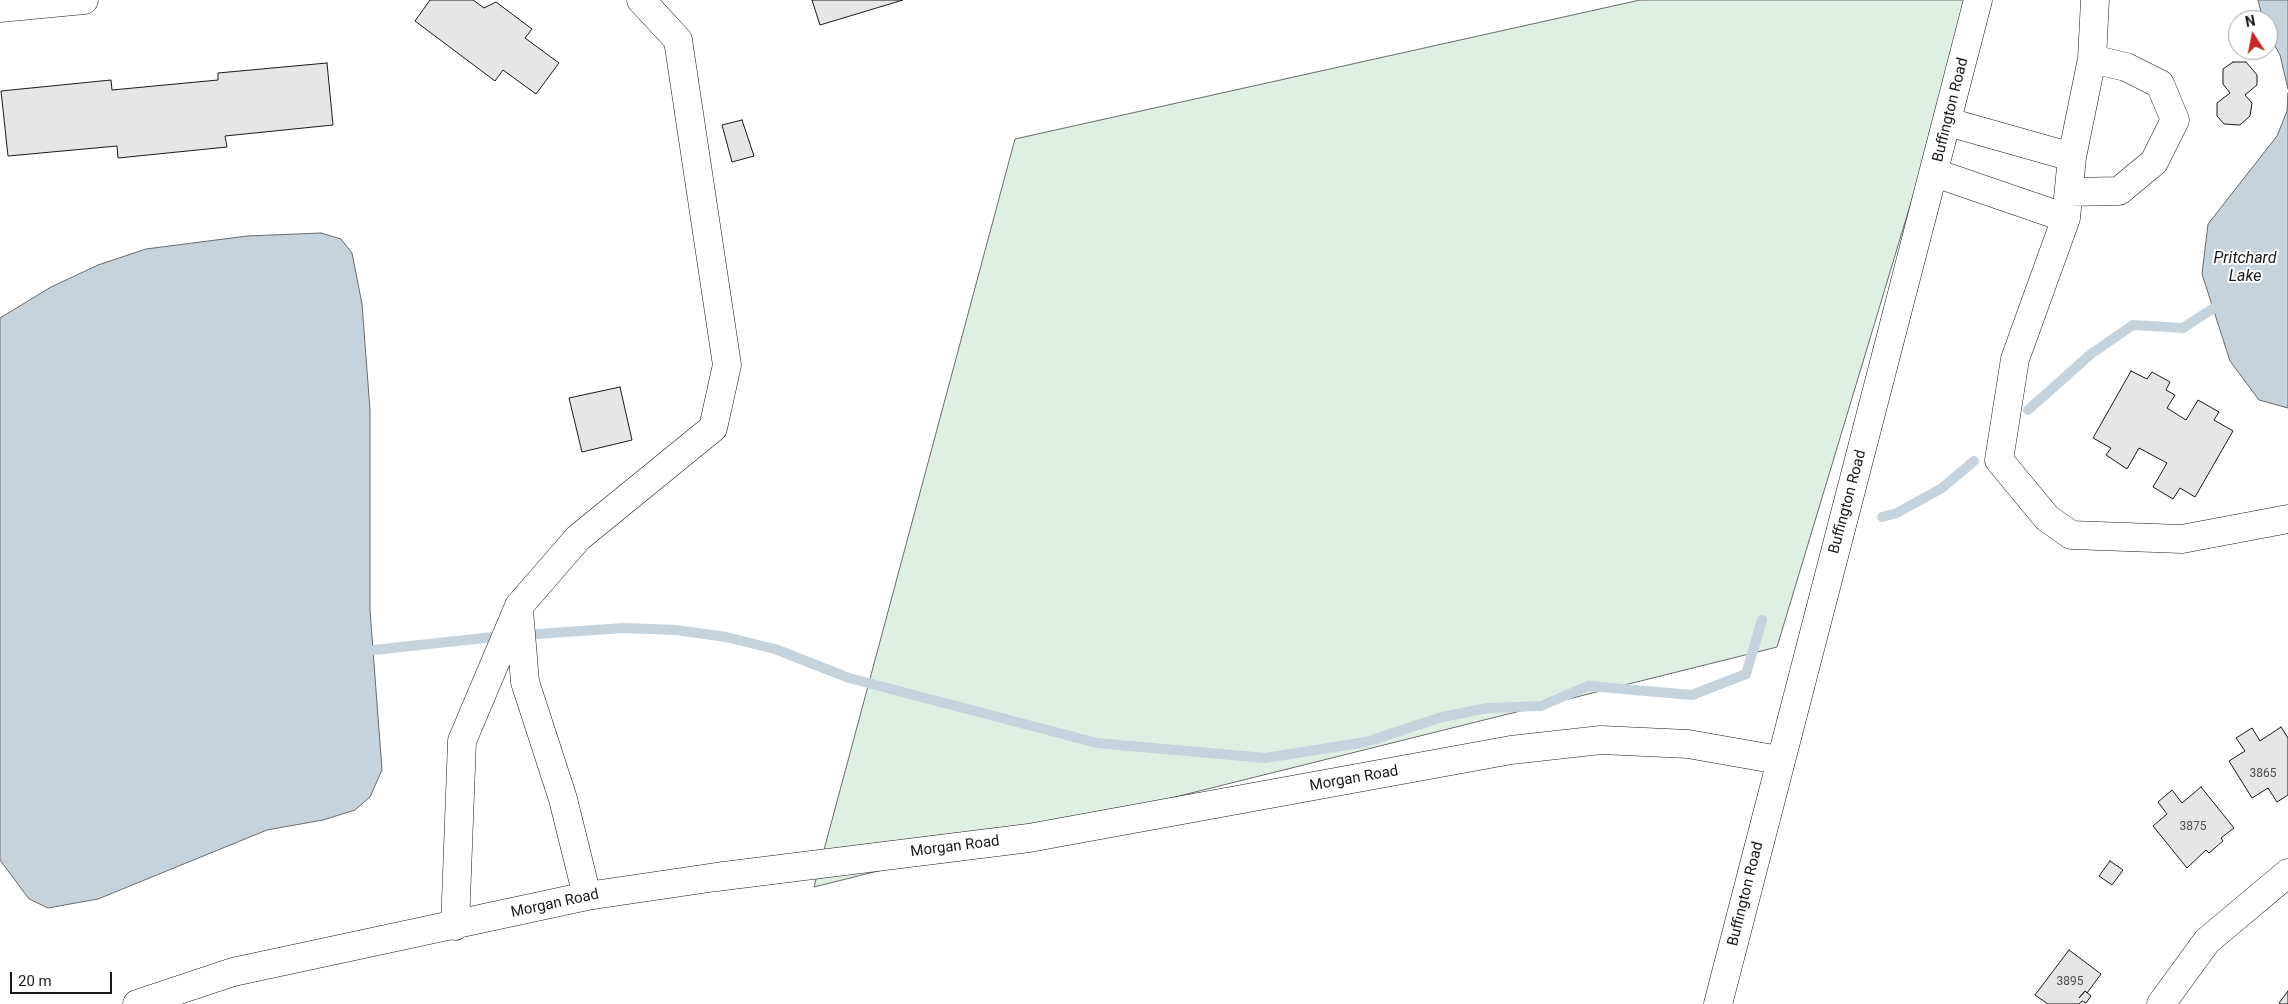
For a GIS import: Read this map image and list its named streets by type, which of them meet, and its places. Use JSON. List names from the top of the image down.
{
  "streets": {
    "street": ["Buffington Road", "Morgan Road"]
  },
  "crossings": [
    ["Buffington Road", "Morgan Road"]
  ],
  "water": ["Pritchard Lake"],
  "house_numbers": ["3865", "3875", "3895"],
  "scale_bar": "20 m",
  "north": "top"
}
